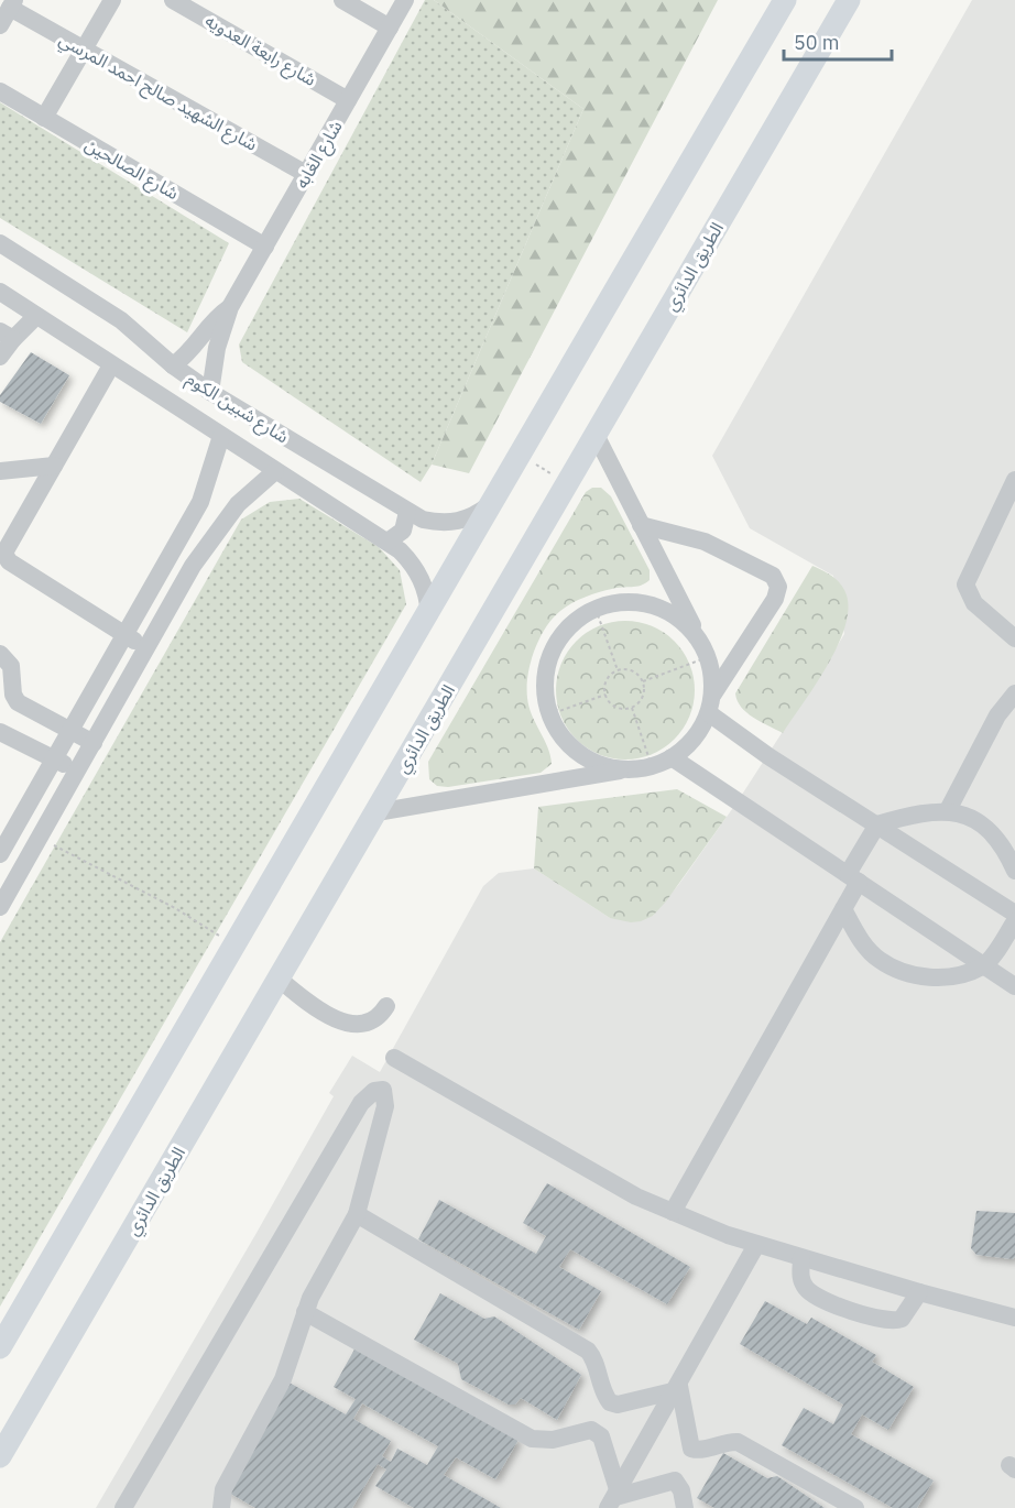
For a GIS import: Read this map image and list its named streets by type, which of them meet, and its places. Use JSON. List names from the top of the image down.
{
  "streets": {
    "main road": ["الطريق الدائري"],
    "street": [
      "شارع رابعة العدويه",
      "شارع الشهيد صالح احمد المرسي",
      "شارع الغابه",
      "شارع الصالحين",
      "شارع شبين الكوم"
    ]
  },
  "crossings": [
    ["شارع رابعة العدويه", "شارع الغابه"],
    ["شارع الشهيد صالح احمد المرسي", "شارع الغابه"],
    ["شارع الغابه", "شارع الصالحين"],
    ["شارع الغابه", "شارع شبين الكوم"]
  ],
  "scale_bar": "50 m"
}
